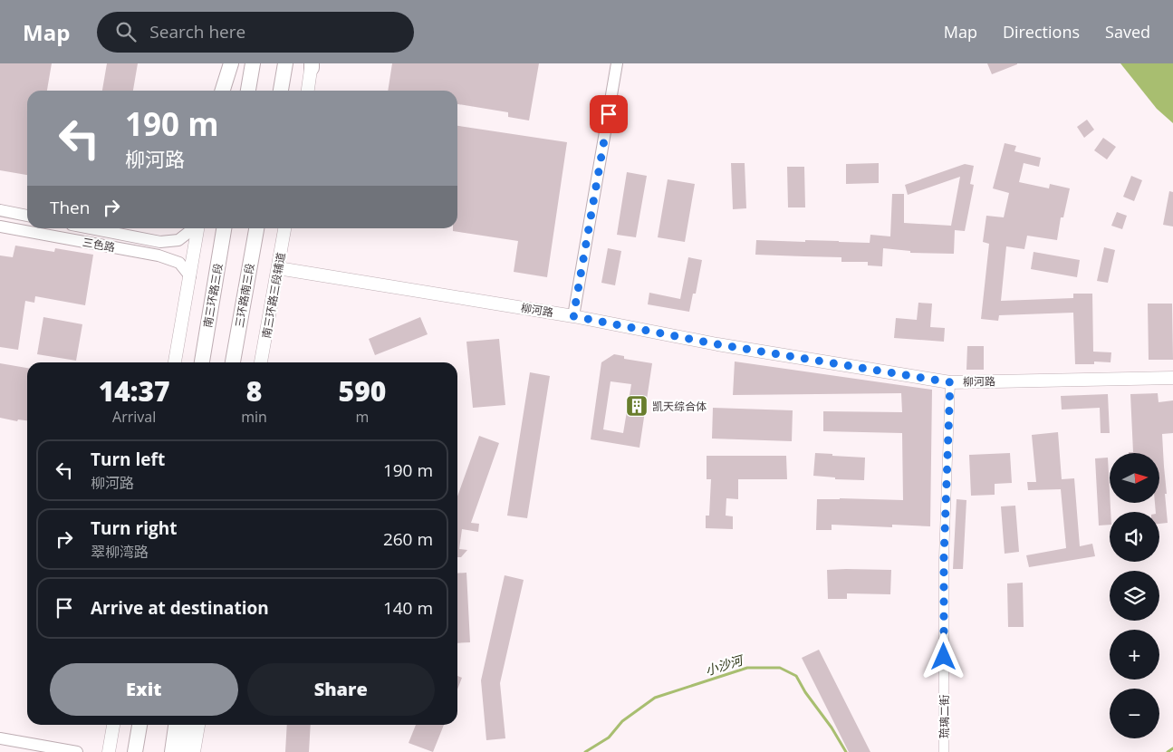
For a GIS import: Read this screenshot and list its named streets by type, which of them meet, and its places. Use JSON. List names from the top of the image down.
{
  "streets": {
    "highway": ["南三环路三段", "三环路南三段"],
    "main road": ["南三环路三段辅道", "柳河路"],
    "street": ["三色路", "琉璃二街"]
  },
  "crossings": [
    ["南三环路三段辅道", "柳河路"],
    ["柳河路", "琉璃二街"]
  ],
  "water": ["小沙河"],
  "places": {
    "building": ["凯天综合体"]
  },
  "north": "right",
  "page": {
    "header": "Map",
    "search": "Search here",
    "nav": ["Map", "Directions", "Saved"],
    "turn": ["190 m", "柳河路"],
    "then": "Then",
    "eta": [
      "14:37",
      "Arrival",
      "8",
      "min",
      "590",
      "m"
    ],
    "list": [
      {
        "name": "Turn left",
        "note": "柳河路",
        "value": "190 m"
      },
      {
        "name": "Turn right",
        "note": "翠柳湾路",
        "value": "260 m"
      },
      {
        "name": "Arrive at destination",
        "value": "140 m"
      }
    ],
    "map_buttons": ["+", "−"],
    "buttons": ["Exit", "Share"]
  }
}
